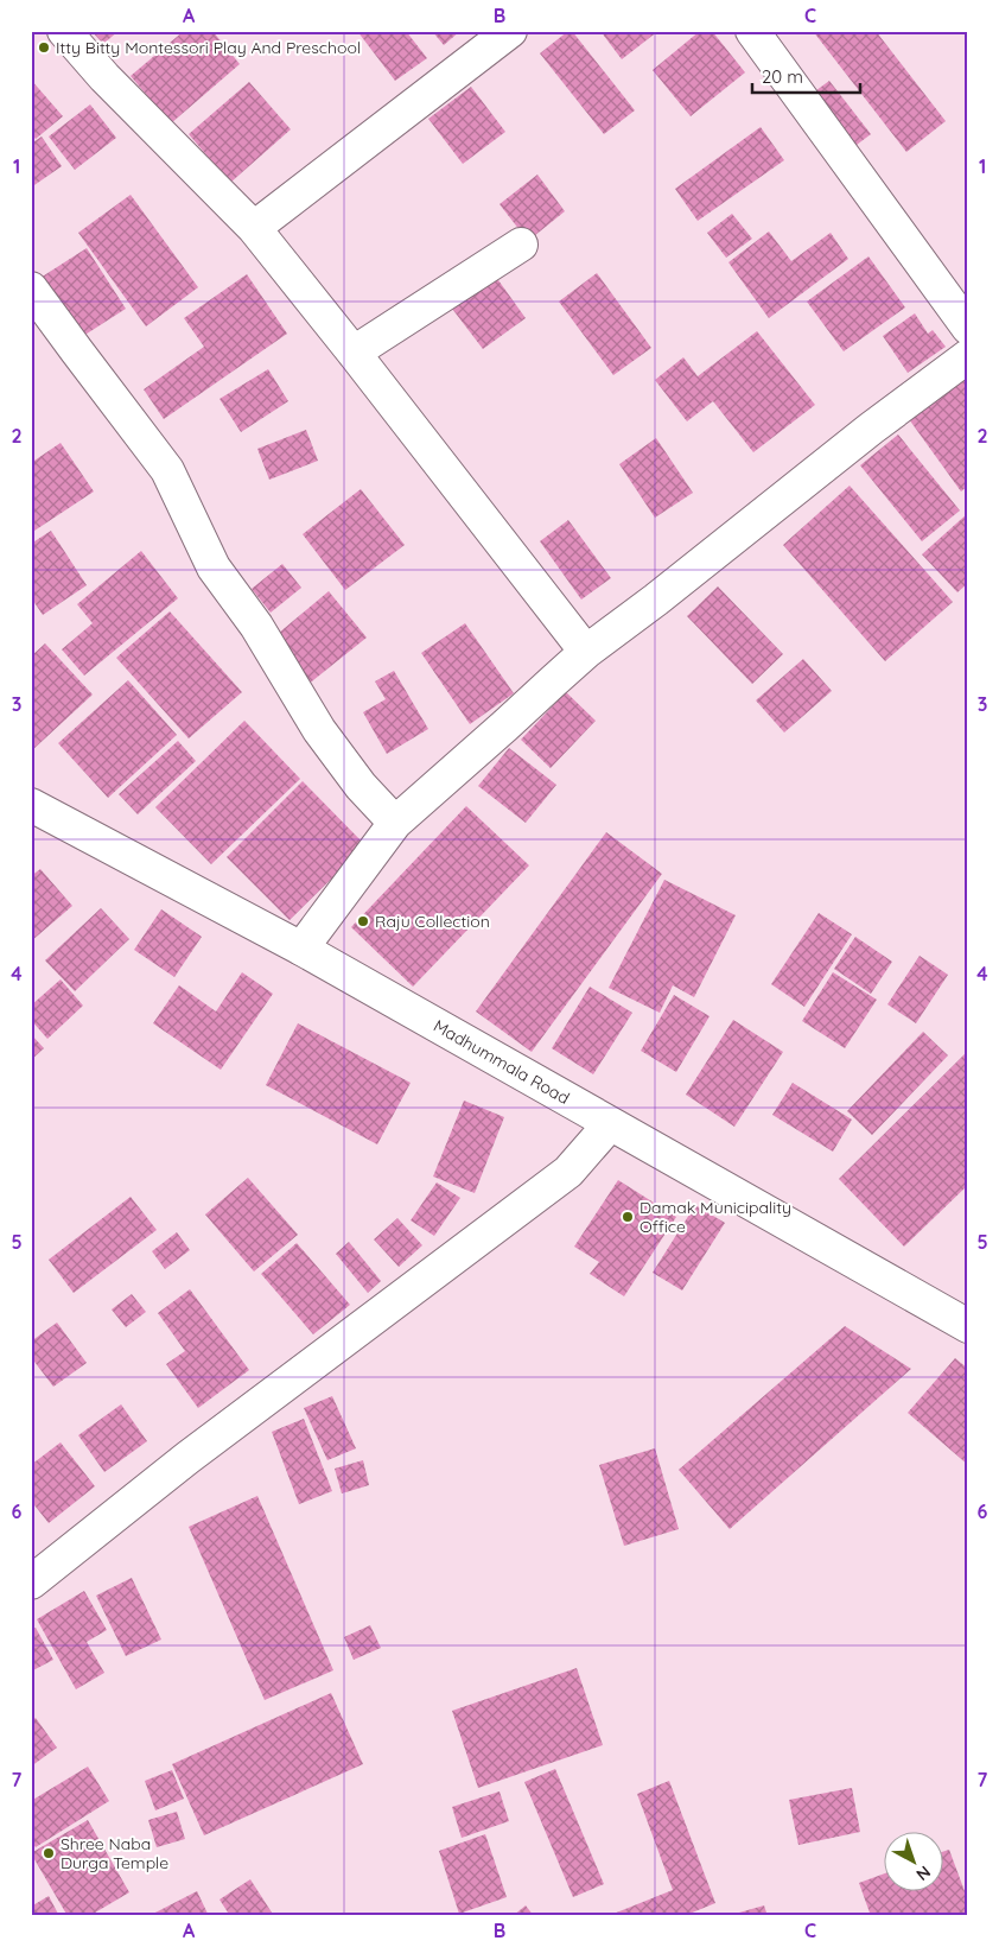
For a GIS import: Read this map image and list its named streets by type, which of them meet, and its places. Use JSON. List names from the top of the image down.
{
  "streets": {
    "street": ["Madhummala Road"]
  },
  "places": [
    "Itty Bitty Montessori Play And Preschool",
    "Raju Collection",
    "Damak Municipality Office",
    "Shree Naba Durga Temple"
  ],
  "scale_bar": "20 m",
  "north": "bottom right",
  "grid": {
    "columns": ["A", "B", "C"],
    "rows": [
      "1",
      "2",
      "3",
      "4",
      "5",
      "6",
      "7"
    ]
  }
}
